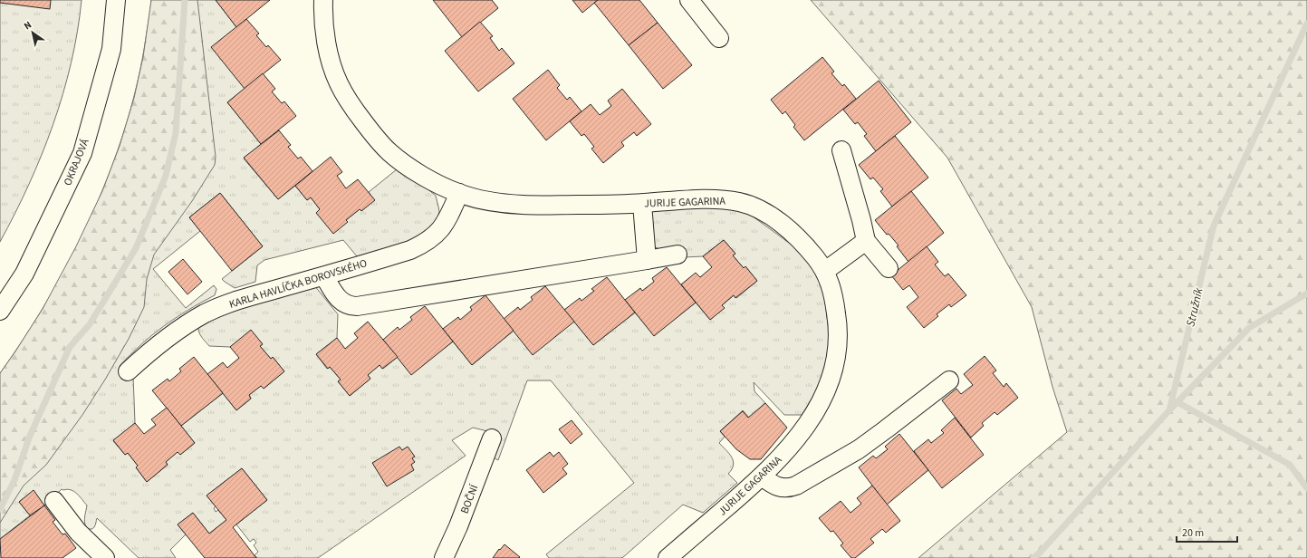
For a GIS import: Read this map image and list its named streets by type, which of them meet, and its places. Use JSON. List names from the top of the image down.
{
  "streets": {
    "street": [
      "OKRAJOVÁ",
      "JURIJE GAGARINA",
      "KARLA HAVLÍČKA BOROVSKÉHO",
      "BOČNÍ"
    ]
  },
  "crossings": [
    ["JURIJE GAGARINA", "KARLA HAVLÍČKA BOROVSKÉHO"]
  ],
  "water": ["Stružník"],
  "scale_bar": "20 m",
  "north": "top left"
}
